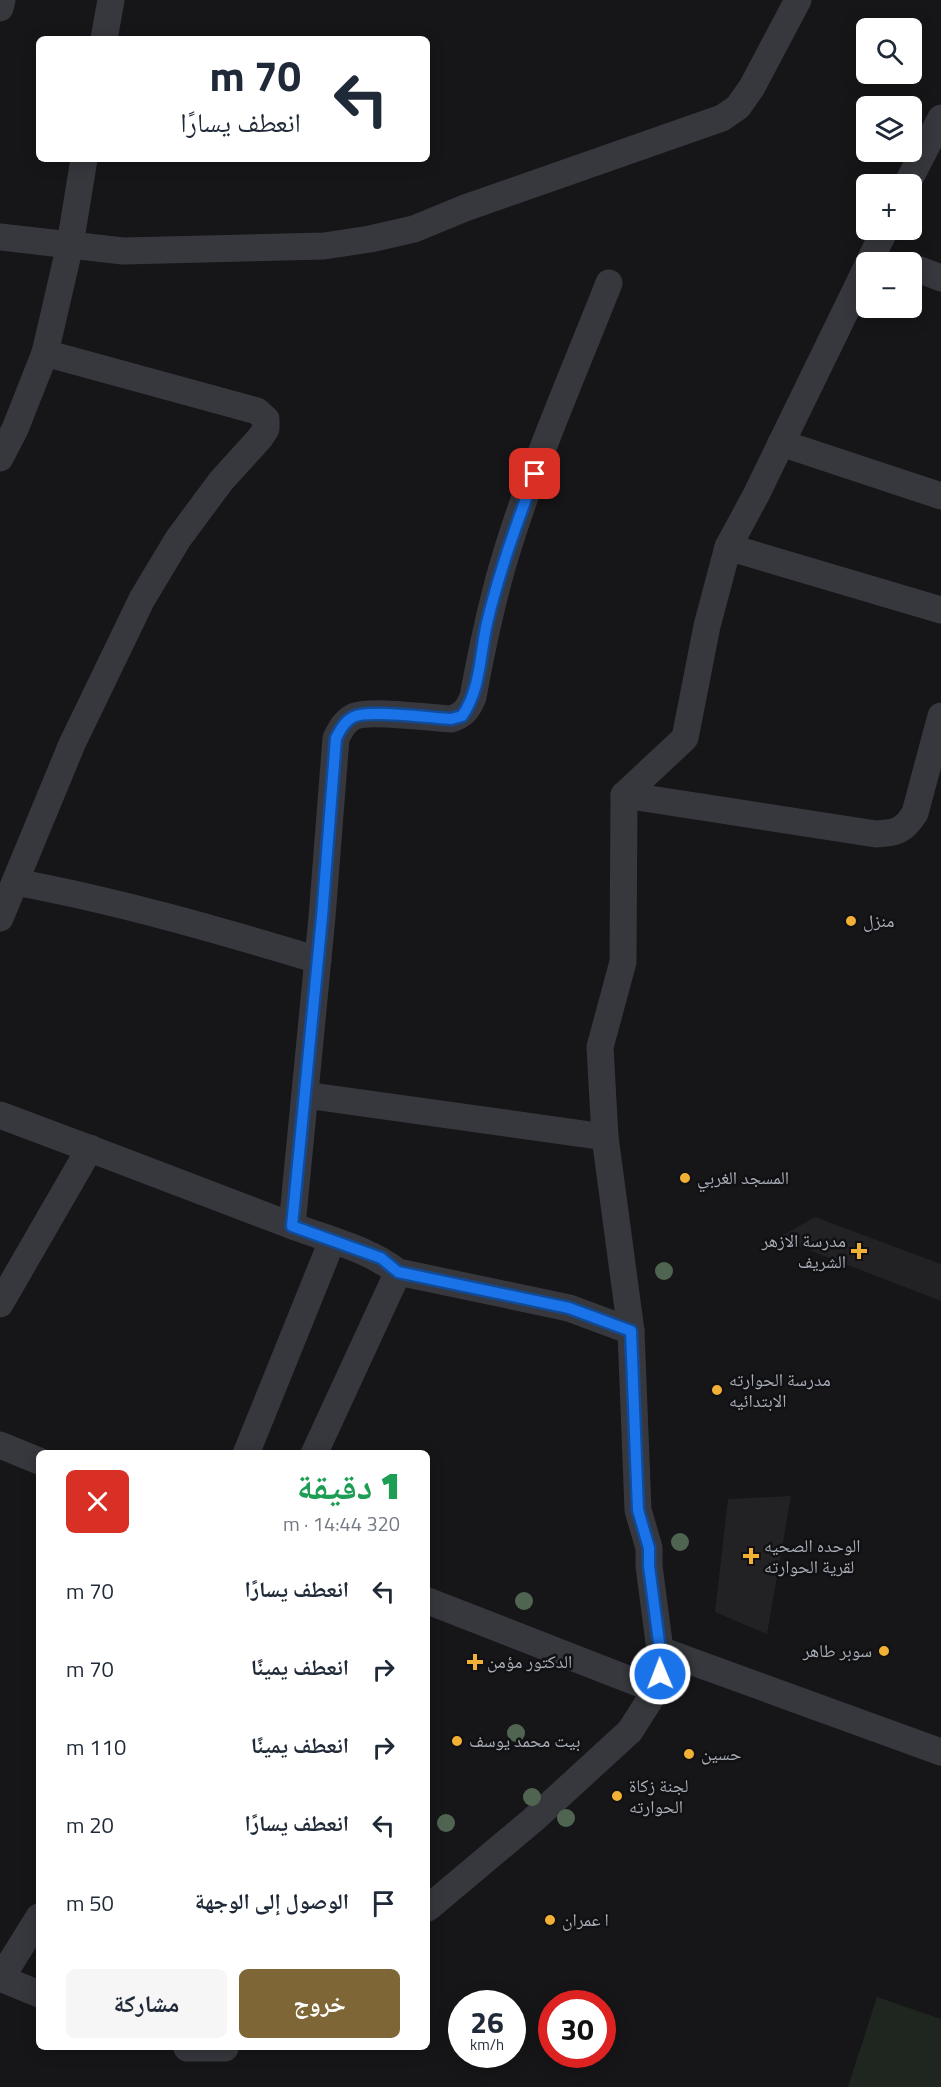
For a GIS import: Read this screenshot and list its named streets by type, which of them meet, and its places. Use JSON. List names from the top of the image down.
{
  "places": {
    "other": [
      "منزل",
      "المسجد الغربي",
      "مدرسة الحوارته الابتدائيه",
      "سوبر طاهر",
      "بيت محمد يوسف",
      "حسين",
      "لجنة زكاة الحوارته",
      "ا عمران"
    ],
    "health": ["مدرسة الازهر الشريف", "الوحده الصحيه لقرية الحوارته", "الدكتور مؤمن"]
  },
  "page": {
    "map_buttons": ["+", "−"],
    "turn": ["70 m", "انعطف يسارًا"],
    "heading": ["1 دقيقة", "320 m · 14:44"],
    "list": [
      {
        "name": "انعطف يسارًا",
        "value": "70 m"
      },
      {
        "name": "انعطف يمينًا",
        "value": "70 m"
      },
      {
        "name": "انعطف يمينًا",
        "value": "110 m"
      },
      {
        "name": "انعطف يسارًا",
        "value": "20 m"
      },
      {
        "name": "الوصول إلى الوجهة",
        "value": "50 m"
      }
    ],
    "buttons": ["خروج", "مشاركة"],
    "speed": "26 km/h",
    "limit": "30"
  }
}
